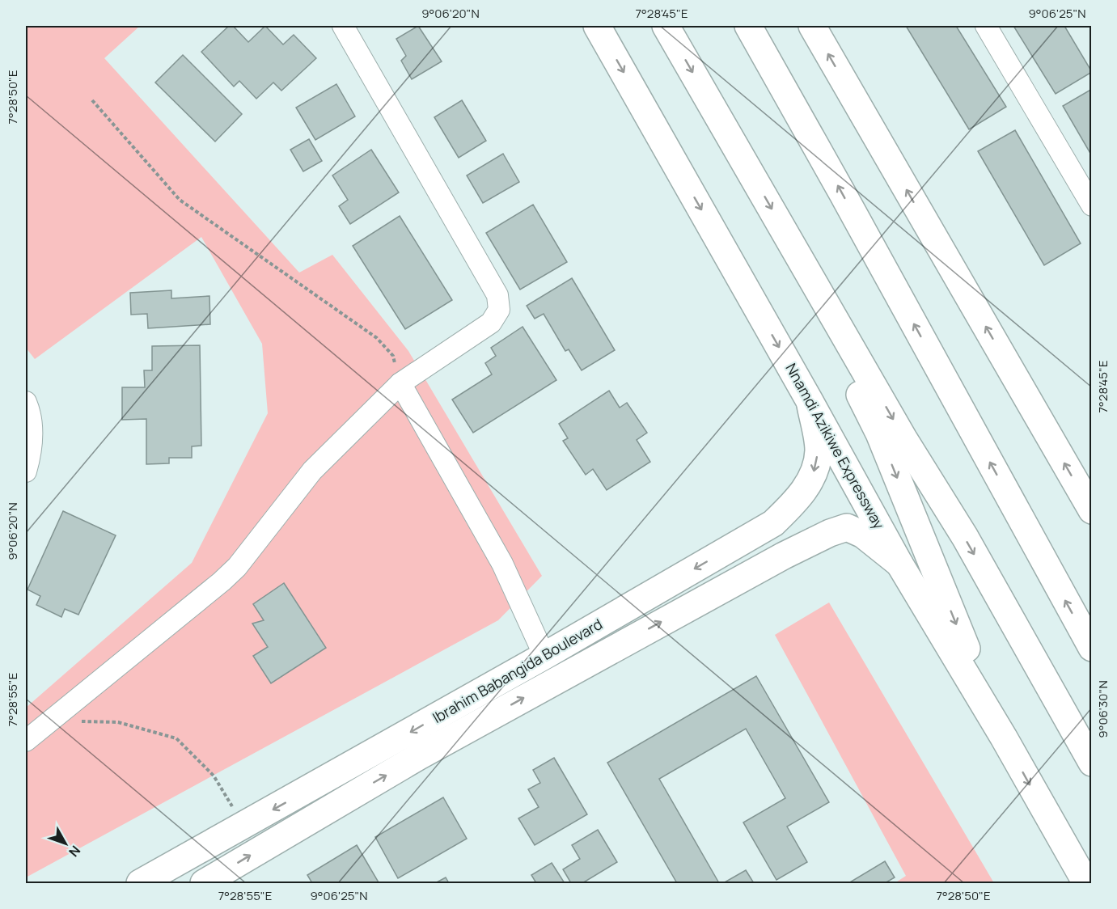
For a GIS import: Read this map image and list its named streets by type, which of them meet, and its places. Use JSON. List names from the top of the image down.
{
  "streets": {
    "main road": ["Nnamdi Azikiwe Expressway", "Ibrahim Babangida Boulevard"]
  },
  "crossings": [
    ["Nnamdi Azikiwe Expressway", "Ibrahim Babangida Boulevard"]
  ],
  "north": "bottom right",
  "coordinates": [
    "9°06'20\"N",
    "7°28'45\"E",
    "9°06'25\"N",
    "7°28'50\"E",
    "7°28'55\"E",
    "9°06'30\"N"
  ]
}
